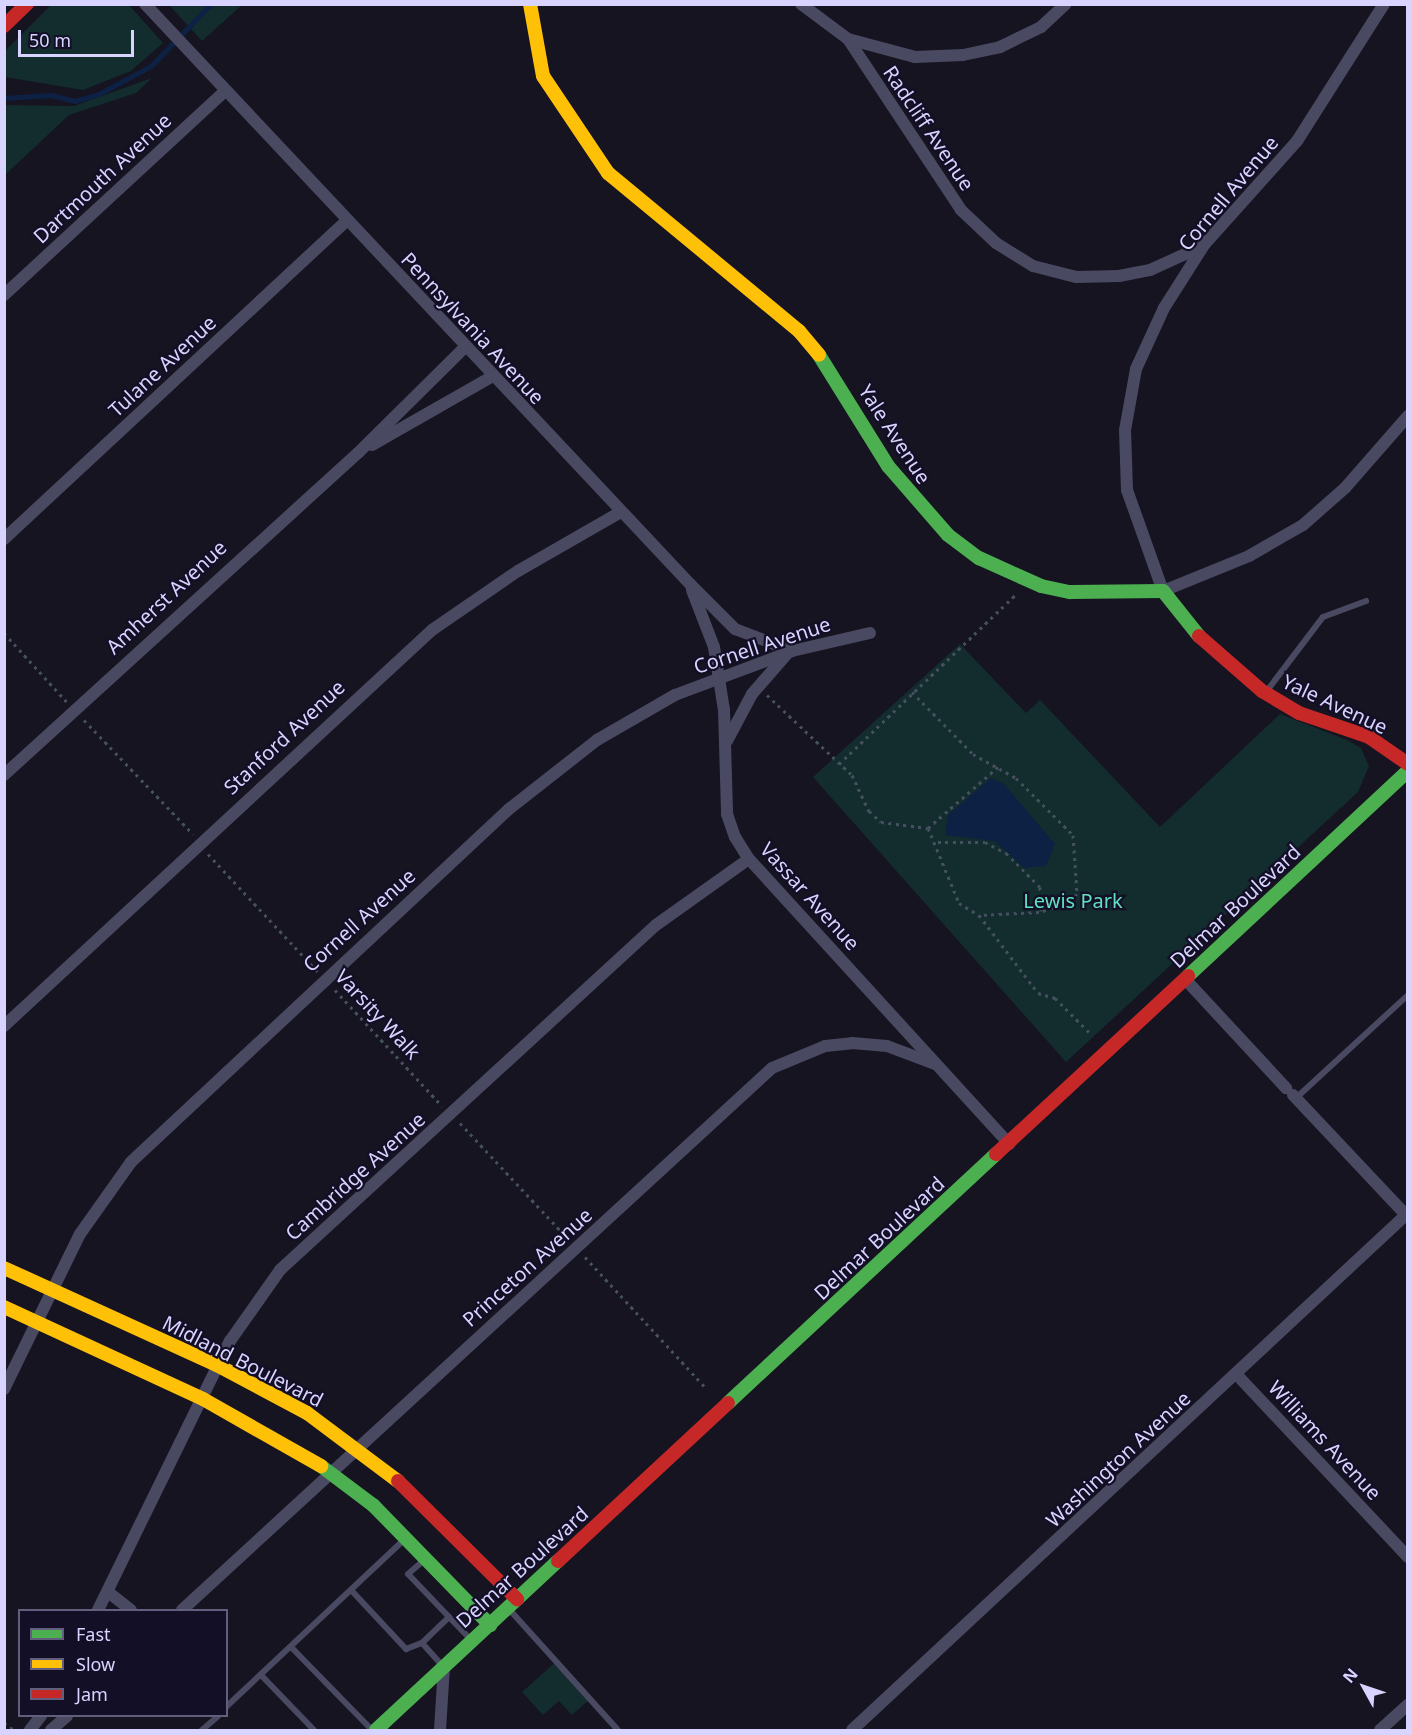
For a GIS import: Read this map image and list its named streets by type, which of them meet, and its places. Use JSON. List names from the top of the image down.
{
  "streets": {
    "main road": ["Yale Avenue", "Delmar Boulevard", "Midland Boulevard"],
    "street": [
      "Radcliff Avenue",
      "Dartmouth Avenue",
      "Cornell Avenue",
      "Pennsylvania Avenue",
      "Tulane Avenue",
      "Amherst Avenue",
      "Stanford Avenue",
      "Vassar Avenue",
      "Cambridge Avenue",
      "Princeton Avenue",
      "Williams Avenue",
      "Washington Avenue"
    ],
    "path": ["Varsity Walk"]
  },
  "crossings": [
    ["Radcliff Avenue", "Cornell Avenue"],
    ["Dartmouth Avenue", "Pennsylvania Avenue"],
    ["Cornell Avenue", "Pennsylvania Avenue"],
    ["Cornell Avenue", "Yale Avenue"],
    ["Cornell Avenue", "Vassar Avenue"],
    ["Cornell Avenue", "Varsity Walk"],
    ["Cornell Avenue", "Midland Boulevard"],
    ["Pennsylvania Avenue", "Tulane Avenue"],
    ["Pennsylvania Avenue", "Amherst Avenue"],
    ["Pennsylvania Avenue", "Stanford Avenue"],
    ["Pennsylvania Avenue", "Vassar Avenue"],
    ["Amherst Avenue", "Varsity Walk"],
    ["Stanford Avenue", "Varsity Walk"],
    ["Vassar Avenue", "Delmar Boulevard"],
    ["Vassar Avenue", "Cambridge Avenue"],
    ["Vassar Avenue", "Princeton Avenue"],
    ["Delmar Boulevard", "Midland Boulevard"],
    ["Varsity Walk", "Cambridge Avenue"],
    ["Varsity Walk", "Princeton Avenue"],
    ["Cambridge Avenue", "Midland Boulevard"],
    ["Princeton Avenue", "Midland Boulevard"],
    ["Williams Avenue", "Washington Avenue"]
  ],
  "parks": ["Lewis Park"],
  "legend": ["Fast", "Slow", "Jam"],
  "scale_bar": "50 m",
  "north": "top left"
}
